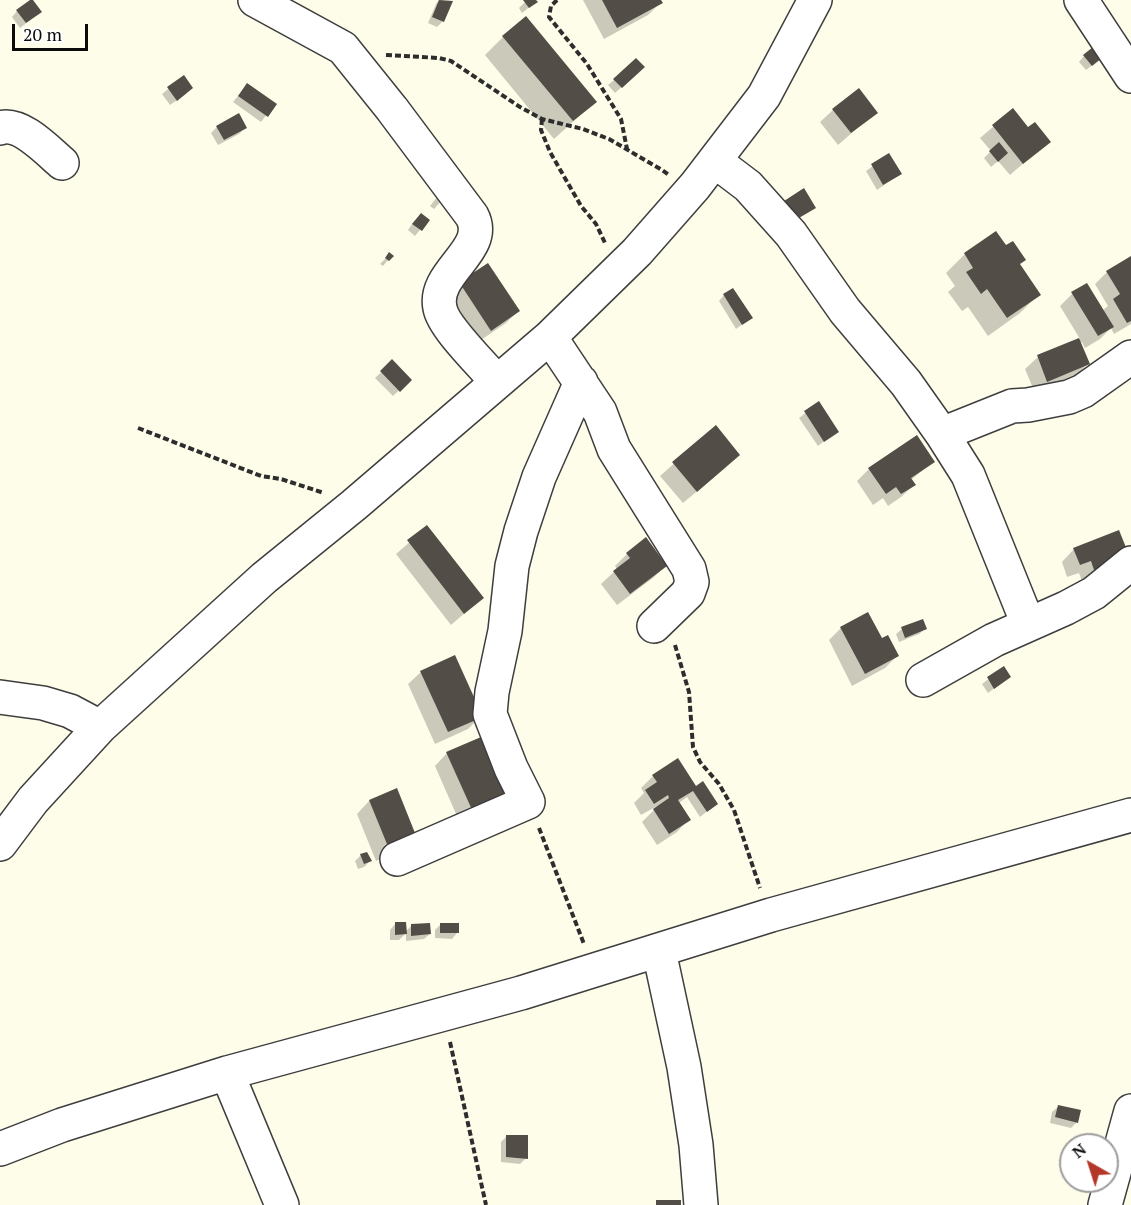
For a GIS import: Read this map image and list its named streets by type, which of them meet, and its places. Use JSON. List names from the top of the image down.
{
  "scale_bar": "20 m",
  "north": "top left"
}
